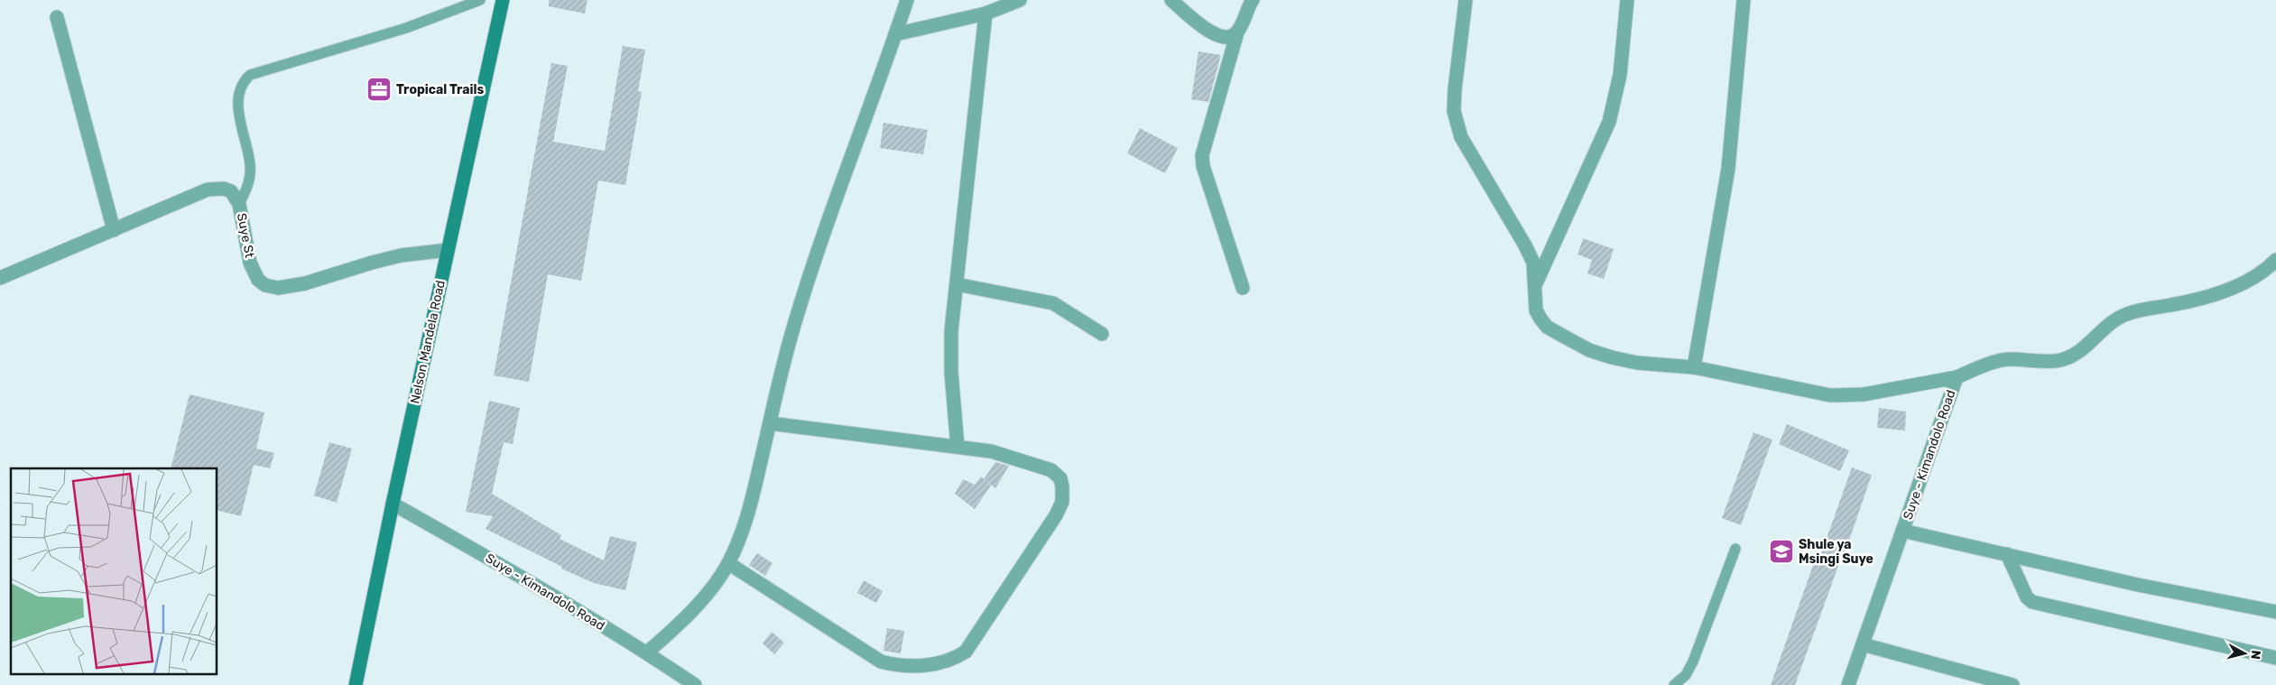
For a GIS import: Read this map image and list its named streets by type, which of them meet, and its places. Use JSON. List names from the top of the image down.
{
  "streets": {
    "main road": ["Nelson Mandela Road"],
    "street": ["Suye St", "Suye - Kimandolo Road"]
  },
  "crossings": [
    ["Suye St", "Nelson Mandela Road"],
    ["Nelson Mandela Road", "Suye - Kimandolo Road"]
  ],
  "places": {
    "office": ["Tropical Trails"],
    "school or university": ["Shule ya Msingi Suye"]
  },
  "north": "right"
}
